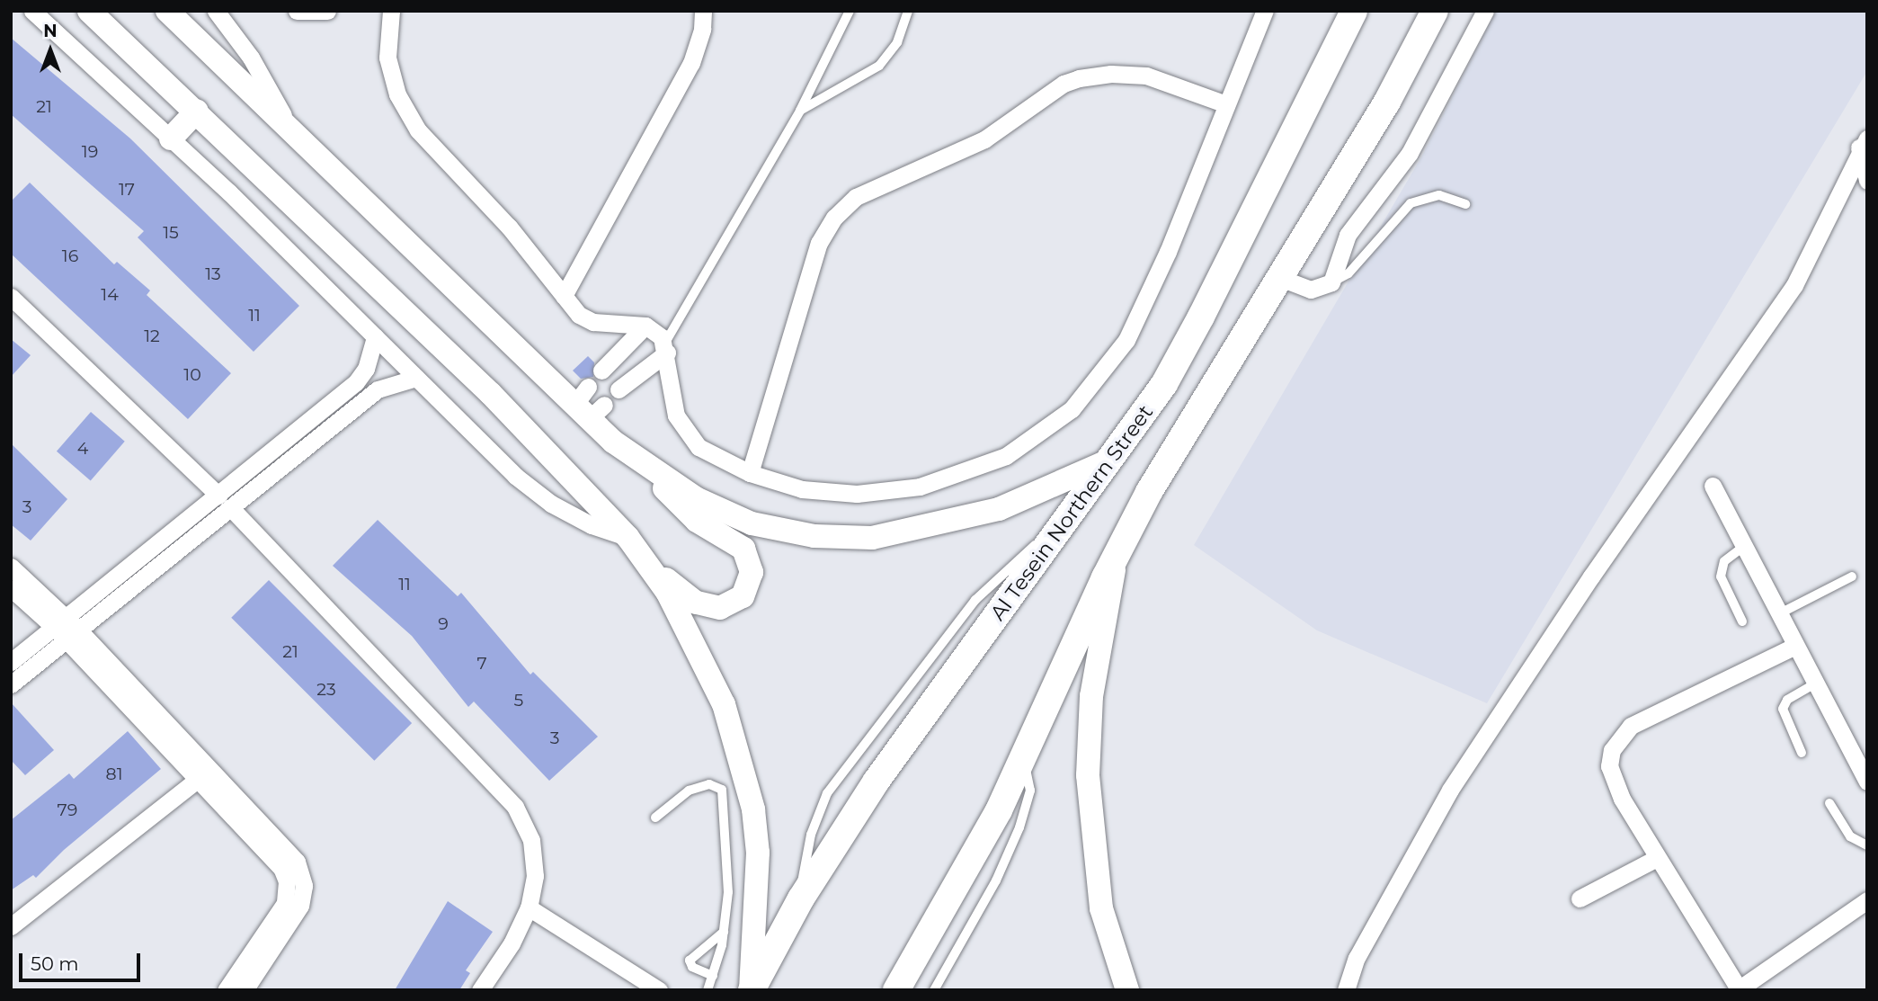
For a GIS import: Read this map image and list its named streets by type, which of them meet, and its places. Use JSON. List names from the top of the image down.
{
  "streets": {
    "main road": ["Al Tesein Northern Street"]
  },
  "house_numbers": [
    "21",
    "19",
    "17",
    "15",
    "16",
    "13",
    "14",
    "11",
    "12",
    "10",
    "4",
    "3",
    "11",
    "9",
    "21",
    "7",
    "23",
    "5",
    "3",
    "81",
    "79"
  ],
  "scale_bar": "50 m",
  "north": "top"
}
